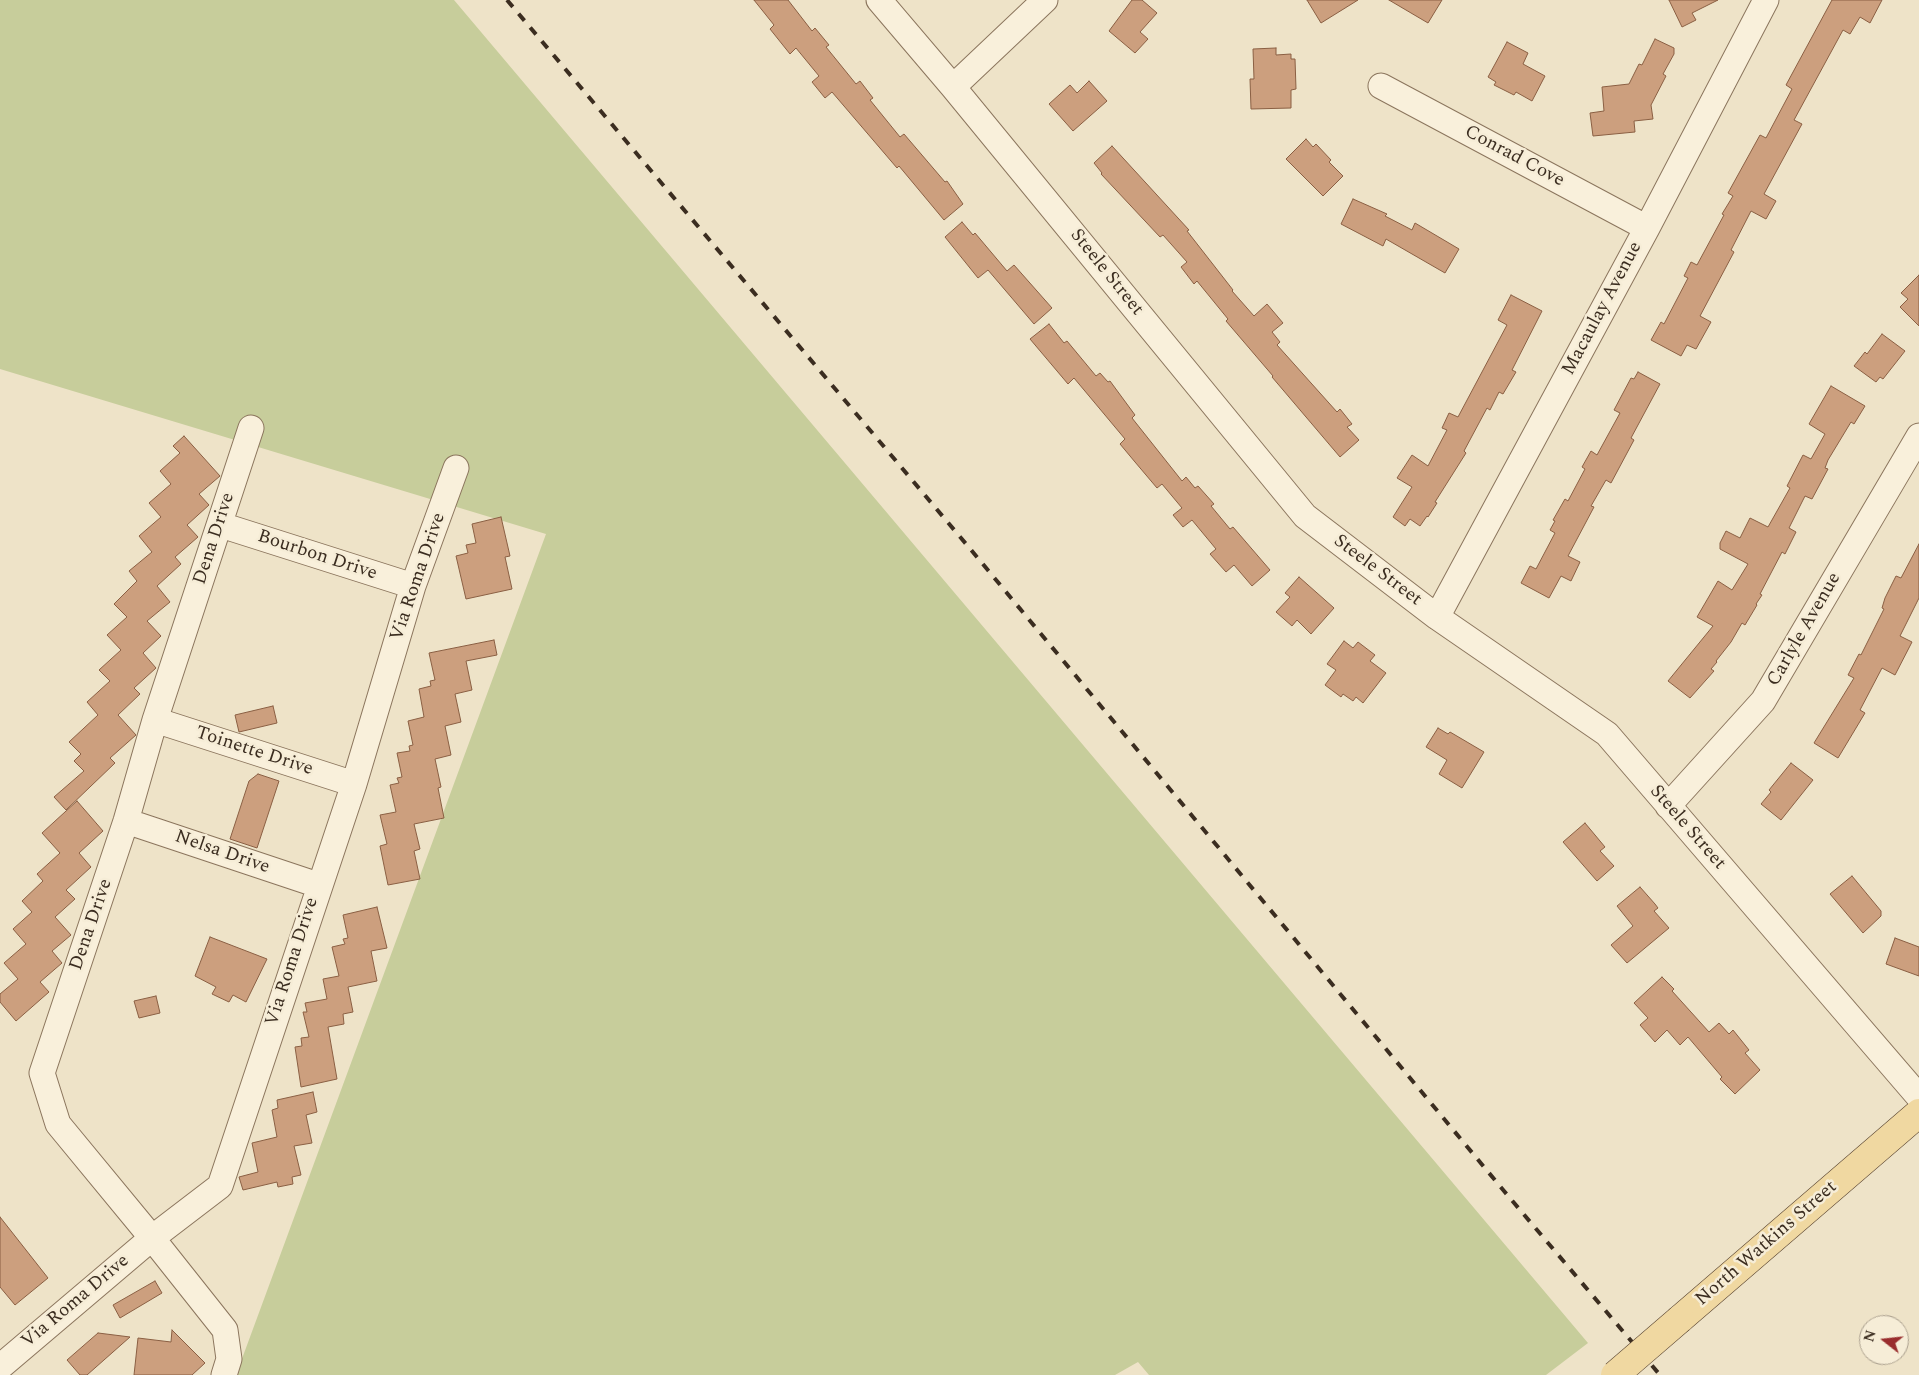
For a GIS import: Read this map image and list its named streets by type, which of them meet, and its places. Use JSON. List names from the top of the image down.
{
  "streets": {
    "main road": ["North Watkins Street"],
    "street": [
      "Conrad Cove",
      "Steele Street",
      "Macaulay Avenue",
      "Dena Drive",
      "Bourbon Drive",
      "Via Roma Drive",
      "Carlyle Avenue",
      "Toinette Drive",
      "Nelsa Drive"
    ]
  },
  "crossings": [
    ["Conrad Cove", "Macaulay Avenue"],
    ["Steele Street", "Macaulay Avenue"],
    ["Steele Street", "Carlyle Avenue"],
    ["Dena Drive", "Bourbon Drive"],
    ["Dena Drive", "Via Roma Drive"],
    ["Dena Drive", "Toinette Drive"],
    ["Dena Drive", "Nelsa Drive"],
    ["Bourbon Drive", "Via Roma Drive"],
    ["Via Roma Drive", "Toinette Drive"],
    ["Via Roma Drive", "Nelsa Drive"]
  ],
  "north": "left"
}
